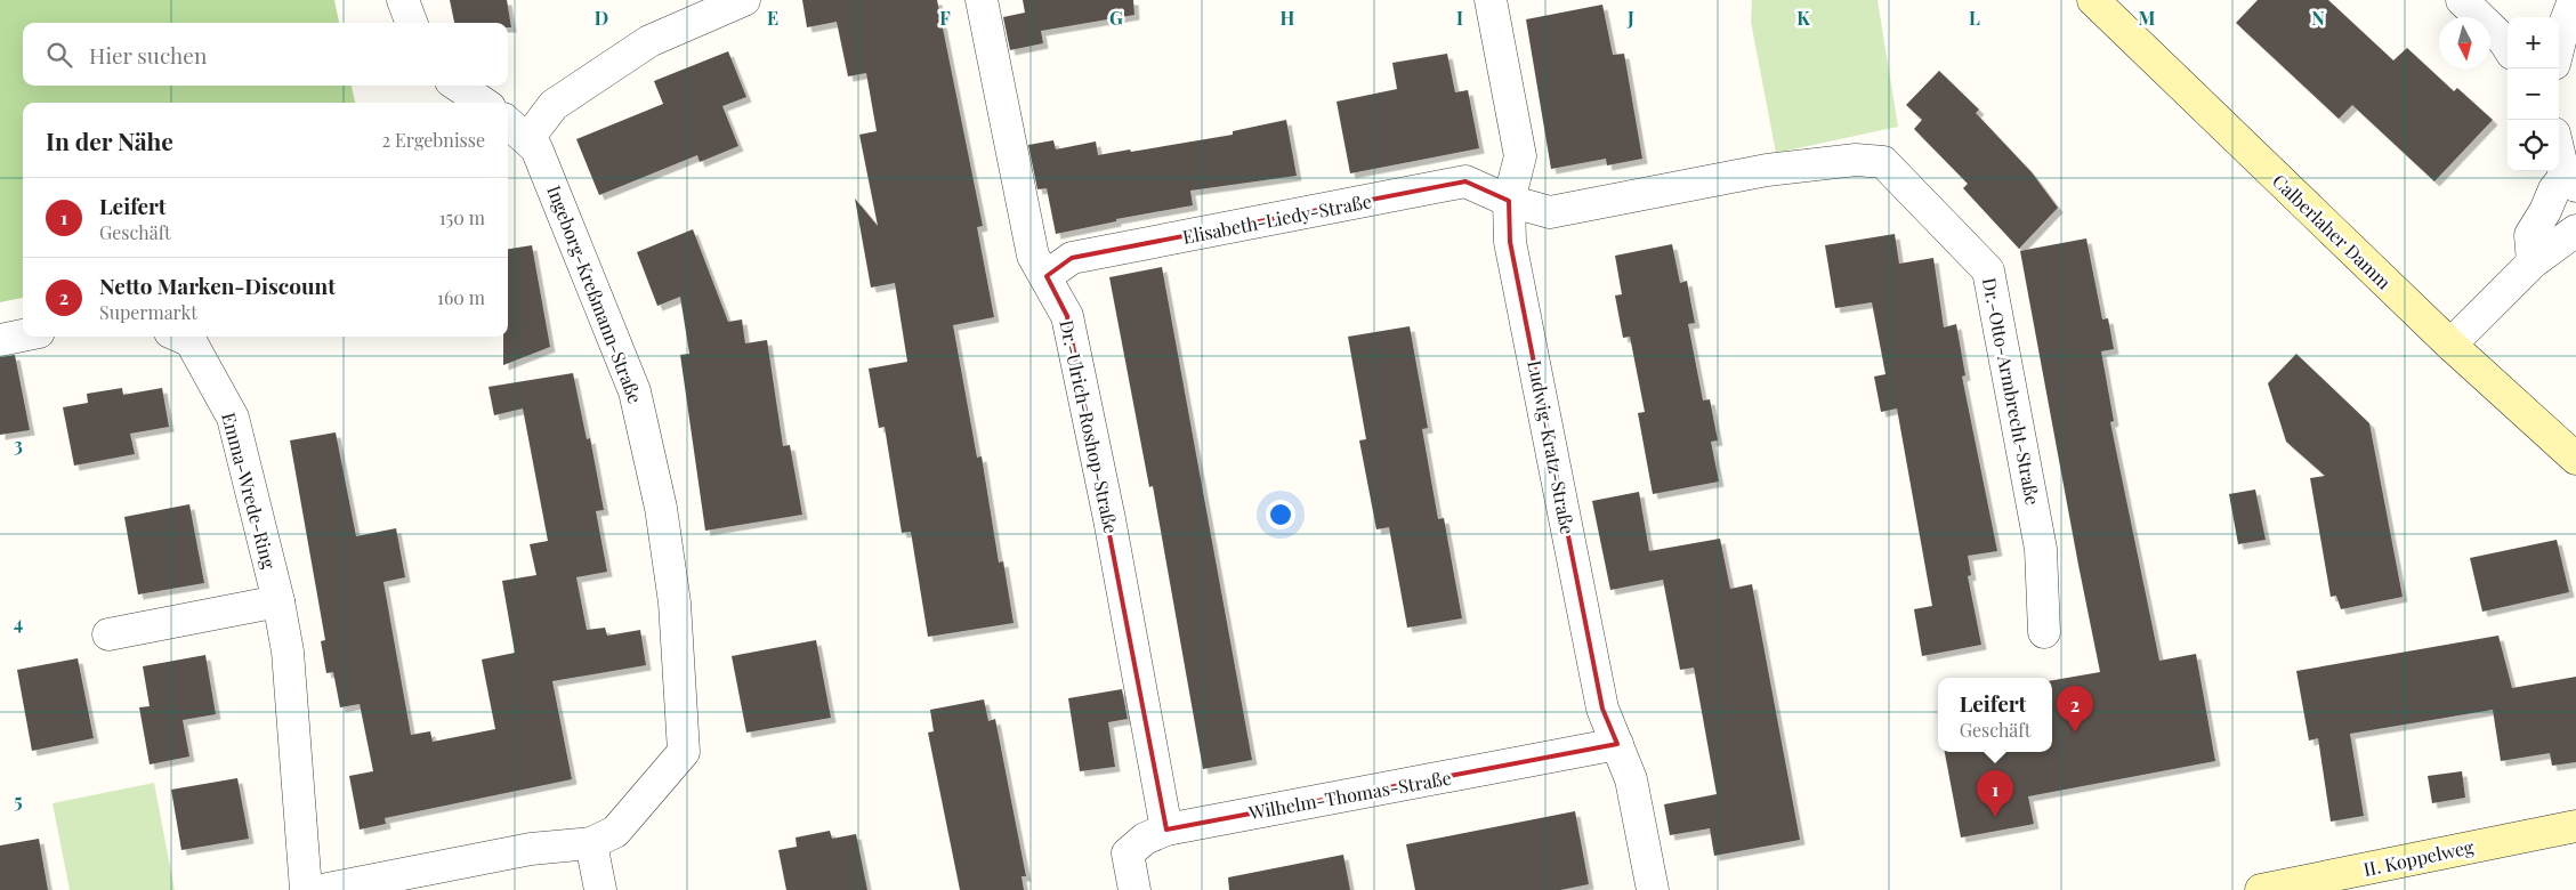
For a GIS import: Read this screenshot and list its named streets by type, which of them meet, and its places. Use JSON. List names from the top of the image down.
{
  "streets": {
    "street": [
      "Elisabeth-Liedy-Straße",
      "Calberlaher Damm",
      "Ingeborg-Kreßmann-Straße",
      "Dr.-Otto-Armbrecht-Straße",
      "Dr.-Ulrich-Roshop-Straße",
      "Ludwig-Kratz-Straße",
      "Emma-Wrede-Ring",
      "Wilhelm-Thomas-Straße",
      "II. Koppelweg"
    ]
  },
  "crossings": [
    ["Elisabeth-Liedy-Straße", "Dr.-Otto-Armbrecht-Straße"],
    ["Elisabeth-Liedy-Straße", "Dr.-Ulrich-Roshop-Straße"],
    ["Elisabeth-Liedy-Straße", "Ludwig-Kratz-Straße"],
    ["Dr.-Otto-Armbrecht-Straße", "Ludwig-Kratz-Straße"],
    ["Dr.-Ulrich-Roshop-Straße", "Wilhelm-Thomas-Straße"],
    ["Ludwig-Kratz-Straße", "Wilhelm-Thomas-Straße"]
  ],
  "north": "bottom",
  "page": {
    "map_buttons": ["+", "−"],
    "search": "Hier suchen",
    "heading": ["In der Nähe", "2 Ergebnisse"],
    "list": [
      {
        "mark": "1",
        "name": "Leifert",
        "note": "Geschäft",
        "value": "150 m"
      },
      {
        "mark": "2",
        "name": "Netto Marken-Discount",
        "note": "Supermarkt",
        "value": "160 m"
      }
    ],
    "popup": ["Leifert", "Geschäft"],
    "pins": ["2", "1"]
  },
  "grid": {
    "columns": [
      "D",
      "E",
      "F",
      "G",
      "H",
      "I",
      "J",
      "K",
      "L",
      "M",
      "N"
    ],
    "rows": ["3", "4", "5"]
  }
}
